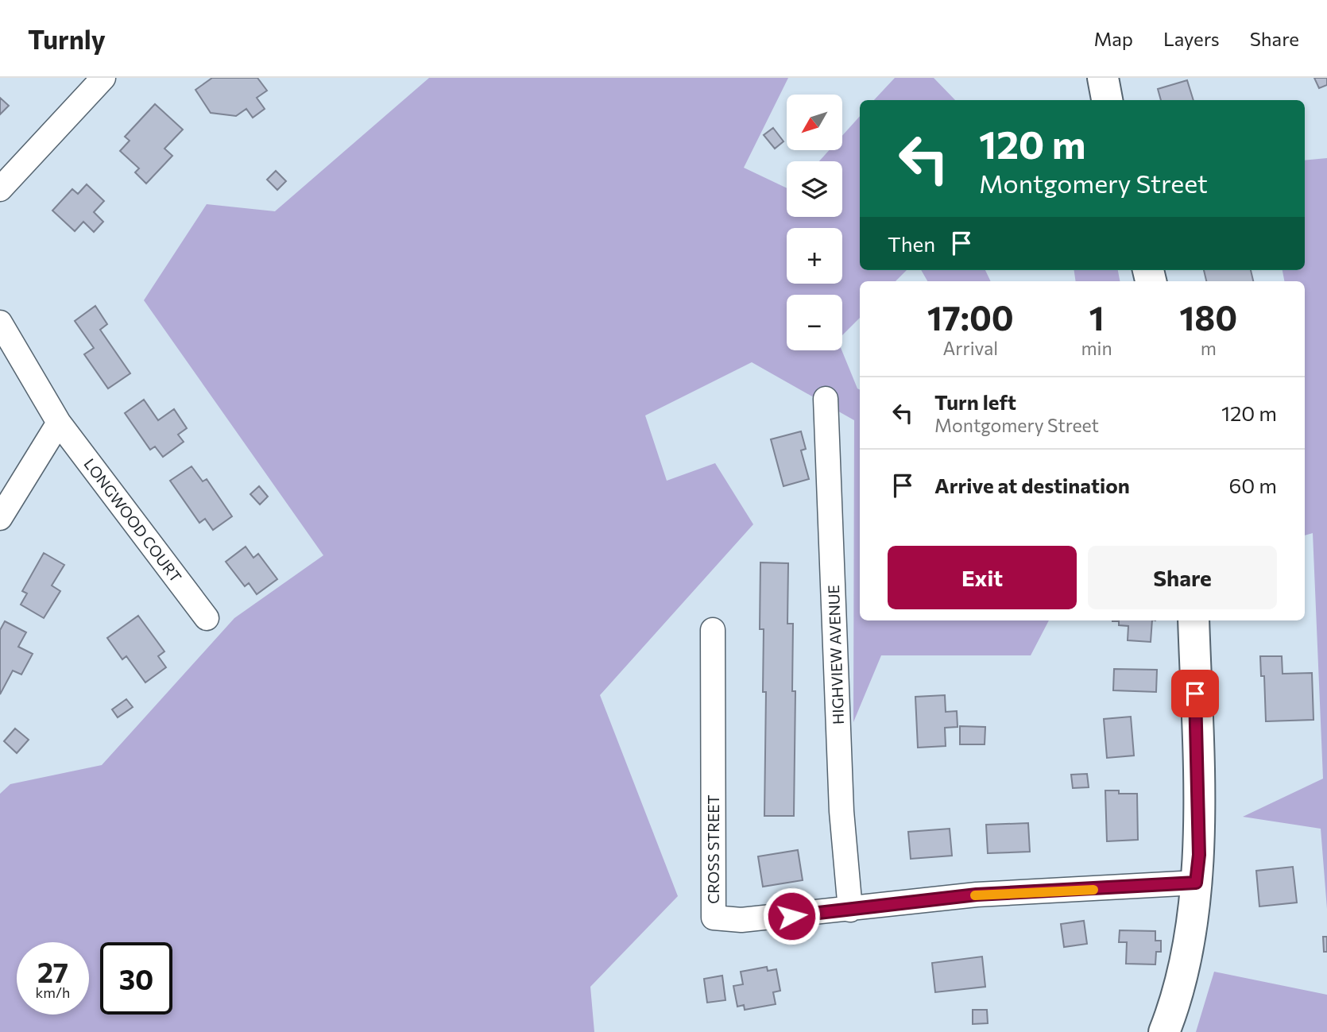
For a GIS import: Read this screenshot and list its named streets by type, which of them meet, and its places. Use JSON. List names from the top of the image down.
{
  "streets": {
    "street": ["LONGWOOD COURT", "HIGHVIEW AVENUE", "CROSS STREET"]
  },
  "crossings": [
    ["HIGHVIEW AVENUE", "CROSS STREET"]
  ],
  "north": "bottom left",
  "page": {
    "header": "Turnly",
    "nav": ["Map", "Layers", "Share"],
    "map_buttons": ["+", "−"],
    "turn": ["120 m", "Montgomery Street"],
    "then": "Then",
    "eta": [
      "17:00",
      "Arrival",
      "1",
      "min",
      "180",
      "m"
    ],
    "list": [
      {
        "name": "Turn left",
        "note": "Montgomery Street",
        "value": "120 m"
      },
      {
        "name": "Arrive at destination",
        "value": "60 m"
      }
    ],
    "buttons": ["Exit", "Share"],
    "speed": "27 km/h",
    "limit": "30"
  }
}
